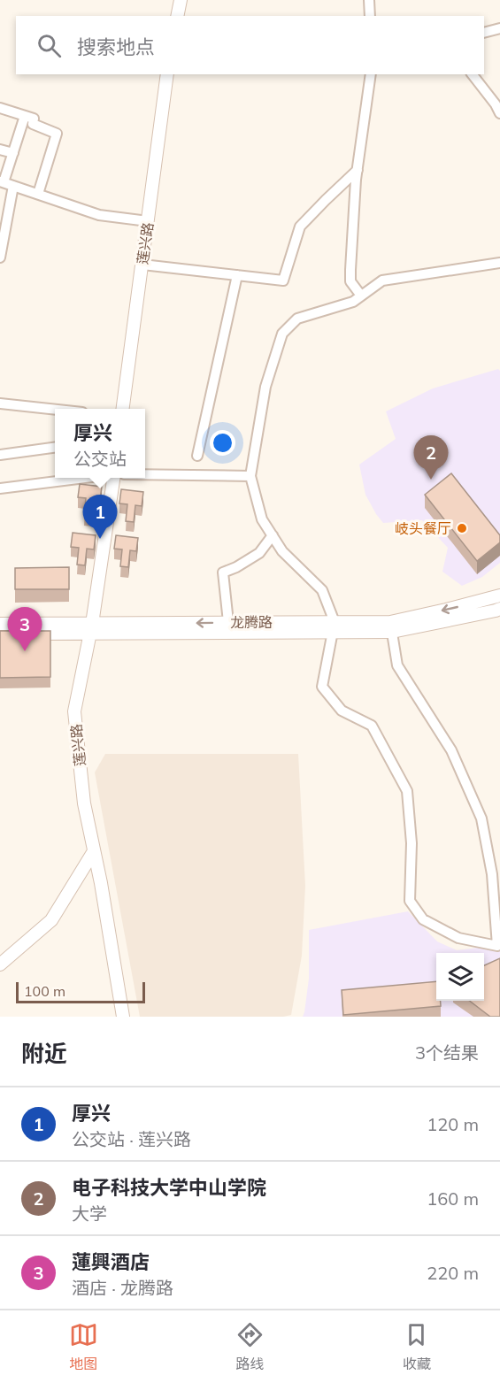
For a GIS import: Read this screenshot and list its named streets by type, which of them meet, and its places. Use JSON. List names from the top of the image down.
{
  "streets": {
    "street": ["莲兴路", "龙腾路"]
  },
  "crossings": [
    ["莲兴路", "龙腾路"]
  ],
  "places": ["岐头餐厅"],
  "scale_bar": "100 m",
  "page": {
    "search": "搜索地点",
    "popup": ["厚兴", "公交站"],
    "pins": ["2", "1", "3"],
    "scale": "100 m",
    "heading": ["附近", "3个结果"],
    "list": [
      {
        "mark": "1",
        "name": "厚兴",
        "note": "公交站 · 莲兴路",
        "value": "120 m"
      },
      {
        "mark": "2",
        "name": "电子科技大学中山学院",
        "note": "大学",
        "value": "160 m"
      },
      {
        "mark": "3",
        "name": "蓮興酒店",
        "note": "酒店 · 龙腾路",
        "value": "220 m"
      }
    ],
    "nav": ["地图", "路线", "收藏"]
  }
}
